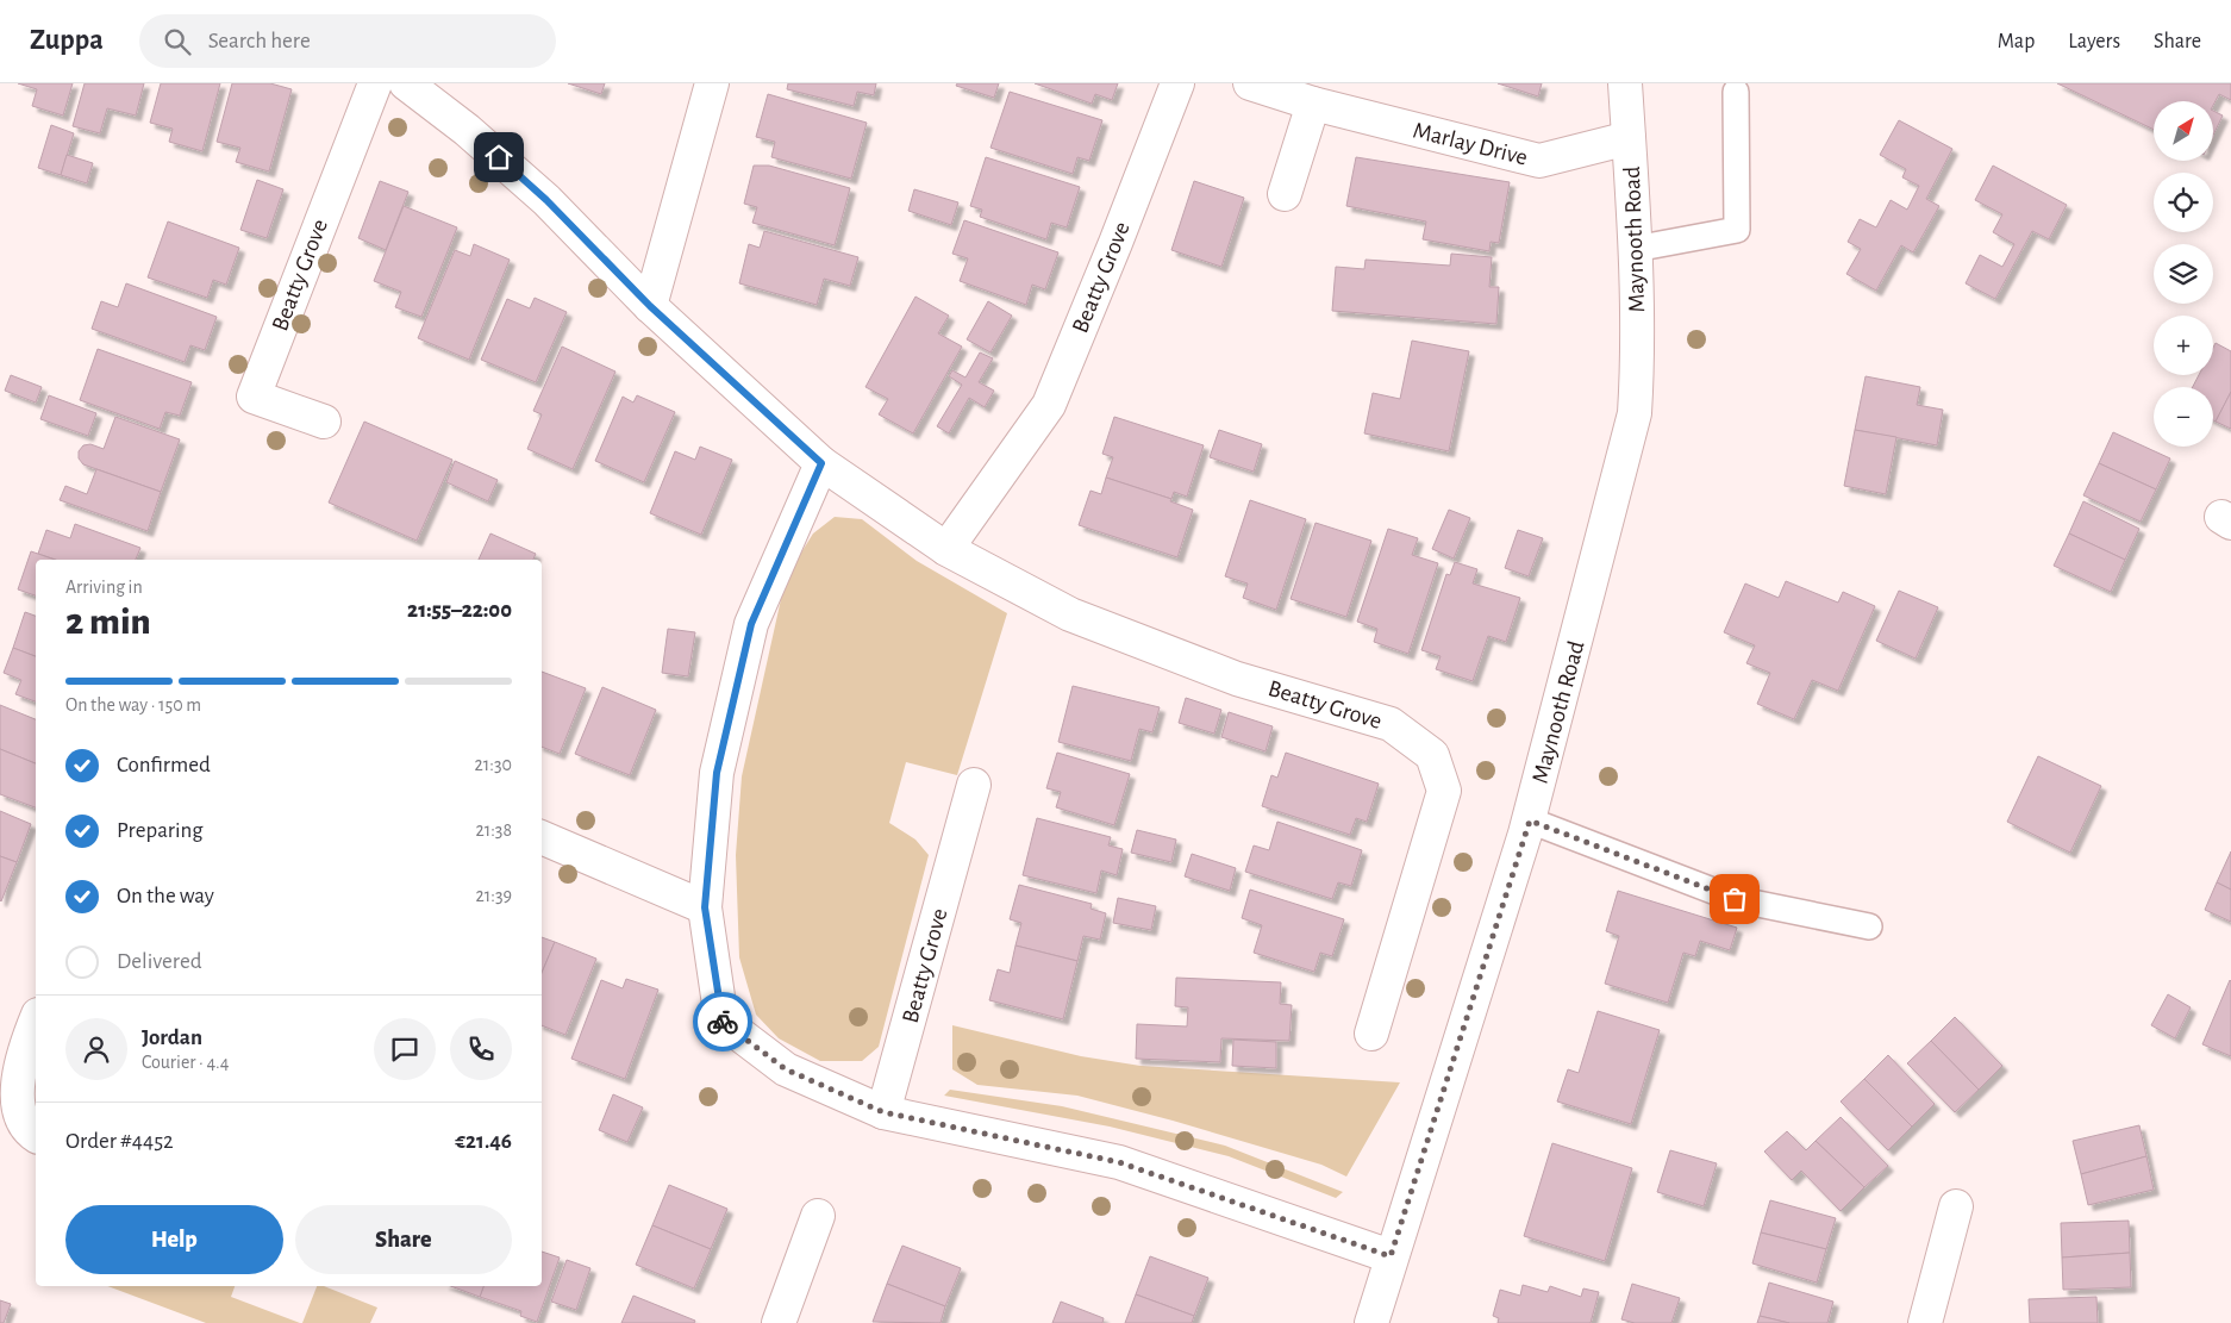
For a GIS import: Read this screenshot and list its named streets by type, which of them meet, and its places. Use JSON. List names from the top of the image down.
{
  "streets": {
    "street": ["Marlay Drive", "Maynooth Road", "Beatty Grove"]
  },
  "crossings": [
    ["Marlay Drive", "Maynooth Road"]
  ],
  "north": "top right",
  "page": {
    "header": "Zuppa",
    "search": "Search here",
    "nav": ["Map", "Layers", "Share"],
    "map_buttons": ["+", "−"],
    "heading": ["2 min", "Arriving in", "21:55–22:00"],
    "panel": [
      "Jordan",
      "Courier · 4.4",
      "Order #4452",
      "€21.46"
    ],
    "bar": "On the way · 150 m",
    "list": [
      ["Confirmed", "21:30"],
      ["Preparing", "21:38"],
      ["On the way", "21:39"],
      "Delivered"
    ],
    "buttons": ["Help", "Share"]
  }
}
